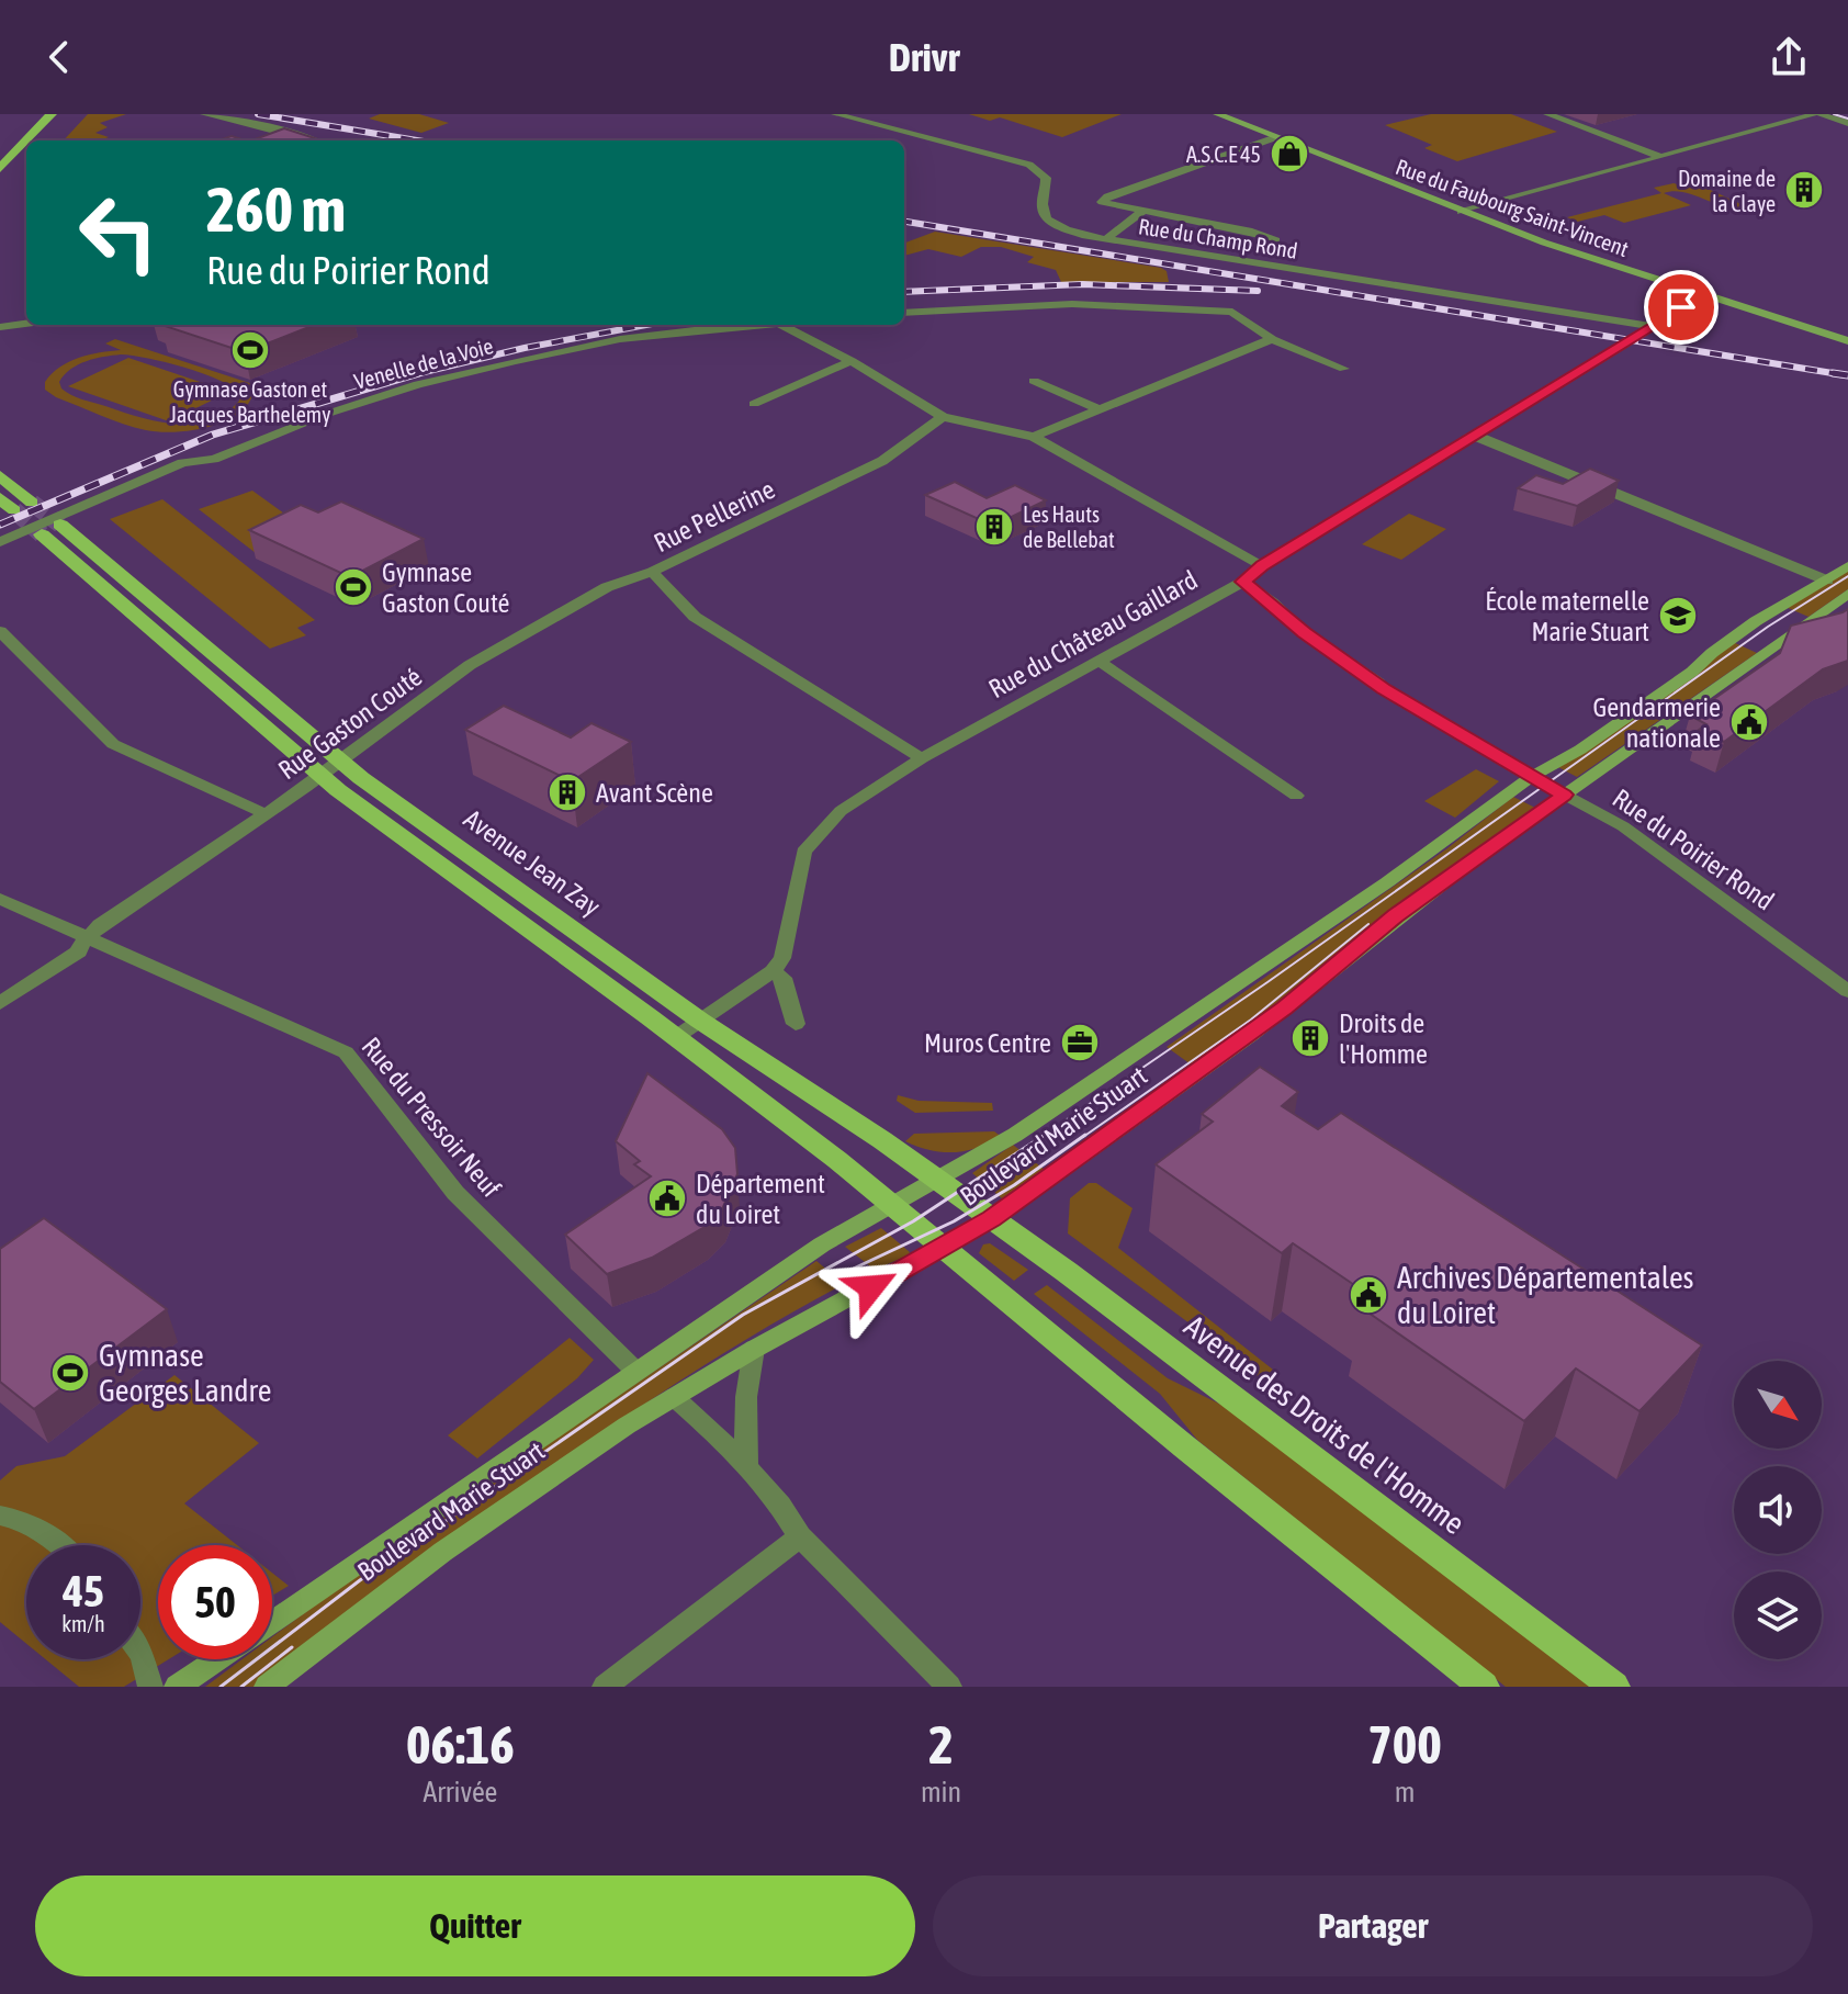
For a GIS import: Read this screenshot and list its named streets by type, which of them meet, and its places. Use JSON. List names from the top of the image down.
{
  "streets": {
    "main road": [
      "Rue du Faubourg Saint-Vincent",
      "Avenue Jean Zay",
      "Boulevard Marie Stuart",
      "Avenue des Droits de l'Homme"
    ],
    "street": [
      "Rue du Champ Rond",
      "Venelle de la Voie",
      "Rue Pellerine",
      "Rue du Château Gaillard",
      "Rue Gaston Couté",
      "Rue du Poirier Rond",
      "Rue du Pressoir Neuf"
    ]
  },
  "crossings": [
    ["Rue du Faubourg Saint-Vincent", "Rue du Château Gaillard"],
    ["Rue du Champ Rond", "Rue du Château Gaillard"],
    ["Rue Pellerine", "Rue du Château Gaillard"],
    ["Rue Pellerine", "Rue Gaston Couté"],
    ["Rue du Château Gaillard", "Rue du Poirier Rond"],
    ["Rue Gaston Couté", "Avenue Jean Zay"],
    ["Rue Gaston Couté", "Rue du Pressoir Neuf"],
    ["Rue du Poirier Rond", "Boulevard Marie Stuart"],
    ["Avenue Jean Zay", "Boulevard Marie Stuart"],
    ["Avenue Jean Zay", "Avenue des Droits de l'Homme"],
    ["Rue du Pressoir Neuf", "Boulevard Marie Stuart"],
    ["Boulevard Marie Stuart", "Avenue des Droits de l'Homme"]
  ],
  "places": {
    "shop": ["A.S.C.E 45"],
    "building": [
      "Domaine de la Claye",
      "Les Hauts de Bellebat",
      "Avant Scène",
      "Droits de l'Homme"
    ],
    "sports": ["Gymnase Gaston et Jacques Barthelemy", "Gymnase Gaston Couté", "Gymnase Georges Landre"],
    "school or university": ["École maternelle Marie Stuart"],
    "public building": ["Gendarmerie nationale", "Département du Loiret", "Archives Départementales du Loiret"],
    "office": ["Muros Centre"]
  },
  "north": "bottom right",
  "page": {
    "header": "Drivr",
    "turn": ["260 m", "Rue du Poirier Rond"],
    "speed": "45 km/h",
    "limit": "50",
    "eta": [
      "06:16",
      "Arrivée",
      "2",
      "min",
      "700",
      "m"
    ],
    "buttons": ["Quitter", "Partager"]
  }
}
